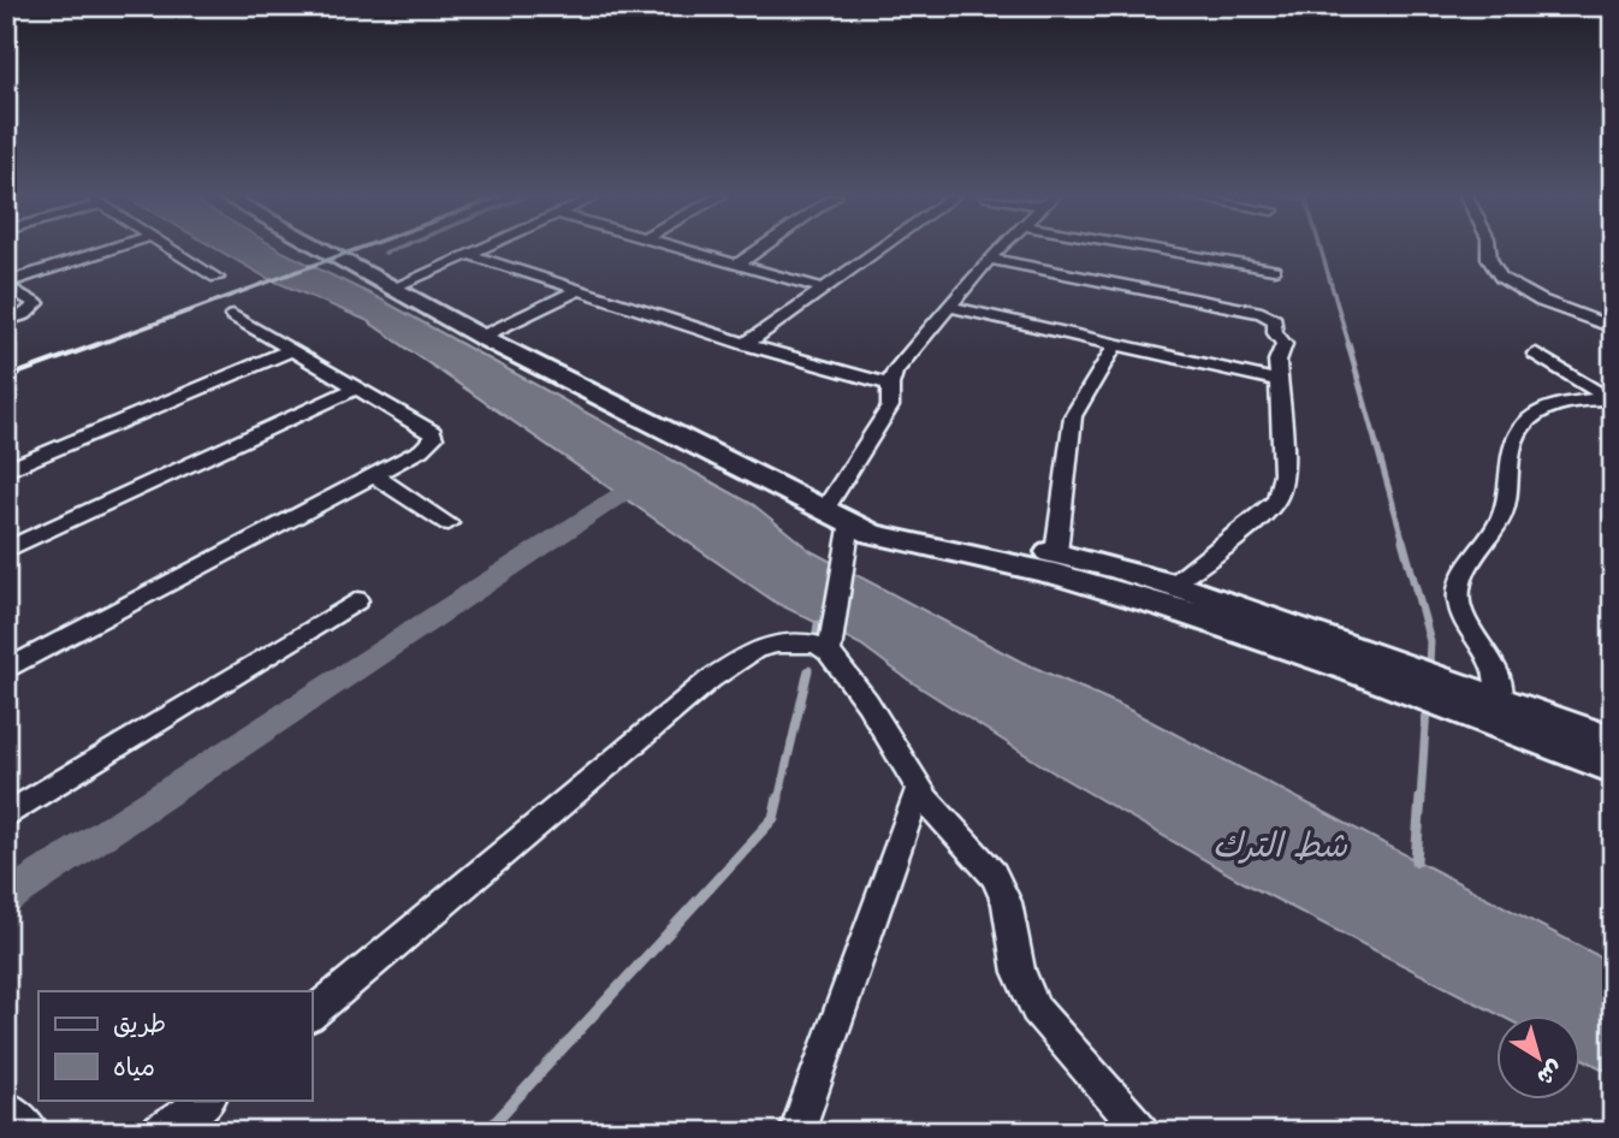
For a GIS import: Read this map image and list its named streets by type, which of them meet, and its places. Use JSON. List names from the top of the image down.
{
  "water": ["شط الترك"],
  "legend": ["طريق", "مياه"],
  "north": "bottom right"
}
